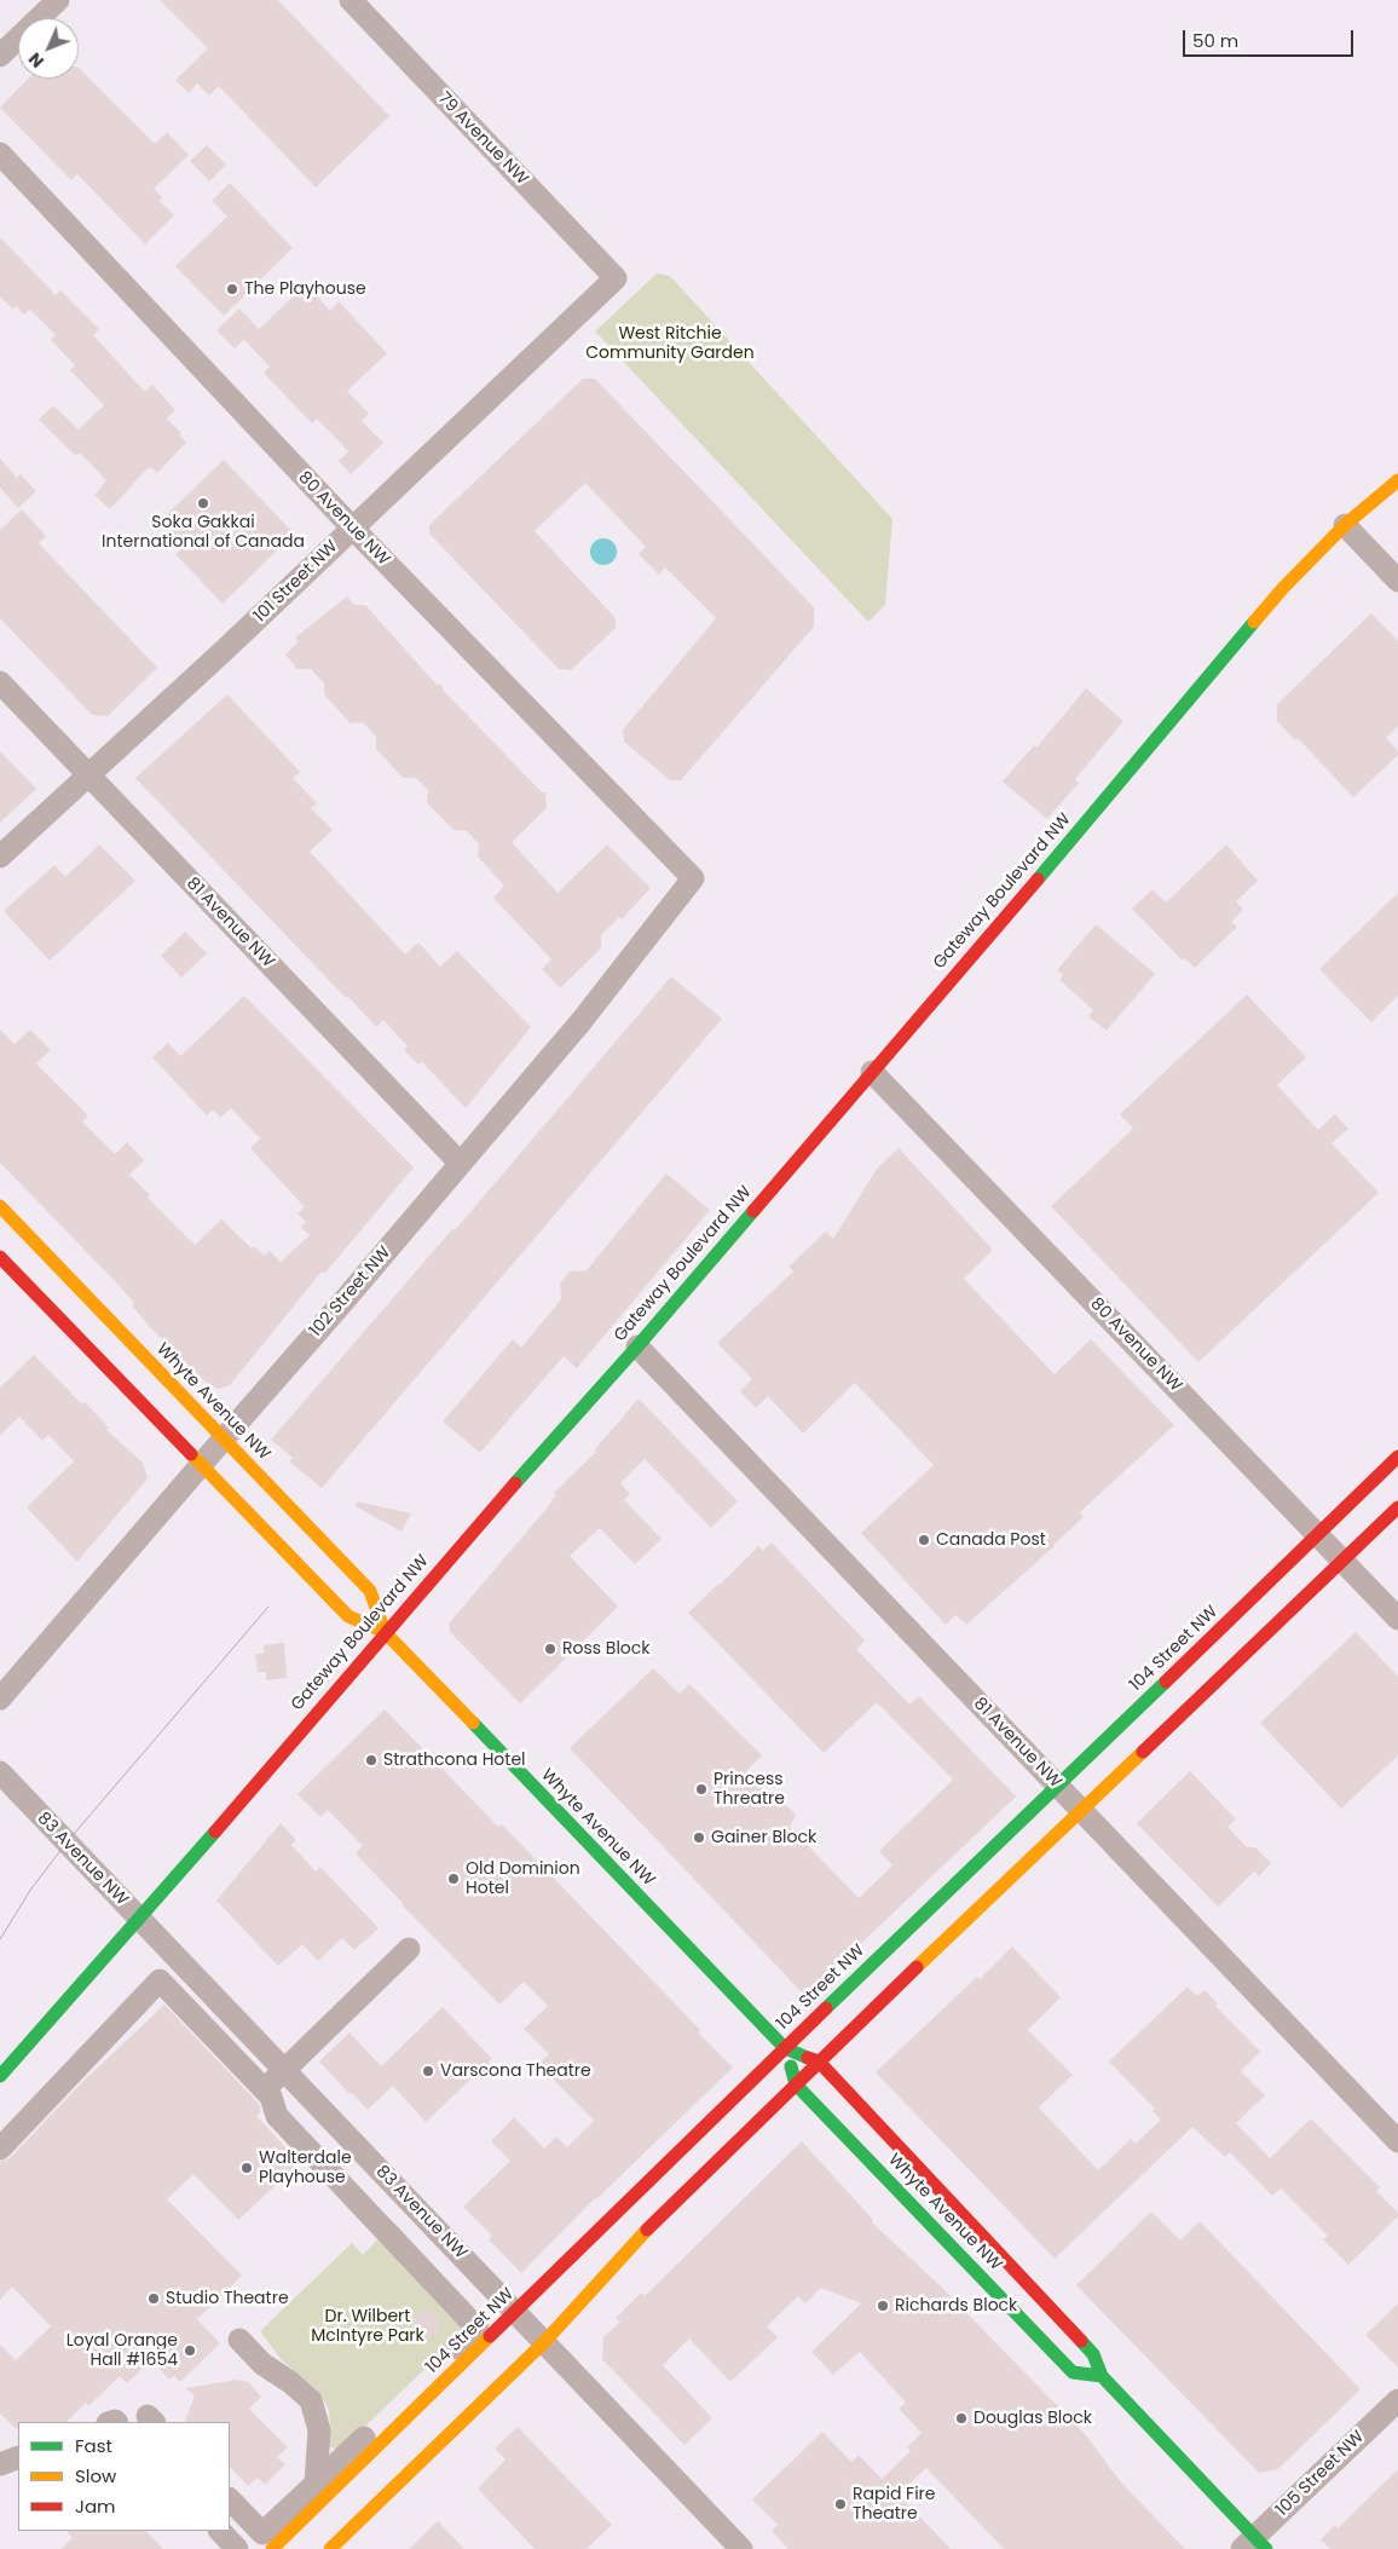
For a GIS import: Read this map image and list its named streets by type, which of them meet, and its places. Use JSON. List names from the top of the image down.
{
  "streets": {
    "main road": ["Gateway Boulevard NW", "Whyte Avenue NW", "104 Street NW"],
    "street": [
      "79 Avenue NW",
      "80 Avenue NW",
      "101 Street NW",
      "81 Avenue NW",
      "102 Street NW",
      "83 Avenue NW",
      "105 Street NW"
    ]
  },
  "crossings": [
    ["79 Avenue NW", "101 Street NW"],
    ["80 Avenue NW", "101 Street NW"],
    ["80 Avenue NW", "Gateway Boulevard NW"],
    ["80 Avenue NW", "102 Street NW"],
    ["80 Avenue NW", "104 Street NW"],
    ["101 Street NW", "81 Avenue NW"],
    ["Gateway Boulevard NW", "81 Avenue NW"],
    ["Gateway Boulevard NW", "Whyte Avenue NW"],
    ["Gateway Boulevard NW", "83 Avenue NW"],
    ["81 Avenue NW", "102 Street NW"],
    ["81 Avenue NW", "104 Street NW"],
    ["102 Street NW", "Whyte Avenue NW"],
    ["Whyte Avenue NW", "104 Street NW"],
    ["Whyte Avenue NW", "105 Street NW"],
    ["104 Street NW", "83 Avenue NW"]
  ],
  "parks": ["West Ritchie Community Garden", "Dr. Wilbert McIntyre Park"],
  "places": [
    "The Playhouse",
    "Soka Gakkai International of Canada",
    "Canada Post",
    "Ross Block",
    "Strathcona Hotel",
    "Princess Threatre",
    "Gainer Block",
    "Old Dominion Hotel",
    "Varscona Theatre",
    "Walterdale Playhouse",
    "Studio Theatre",
    "Richards Block",
    "Loyal Orange Hall #1654",
    "Douglas Block",
    "Rapid Fire Theatre"
  ],
  "legend": ["Fast", "Slow", "Jam"],
  "scale_bar": "50 m",
  "north": "bottom left"
}
